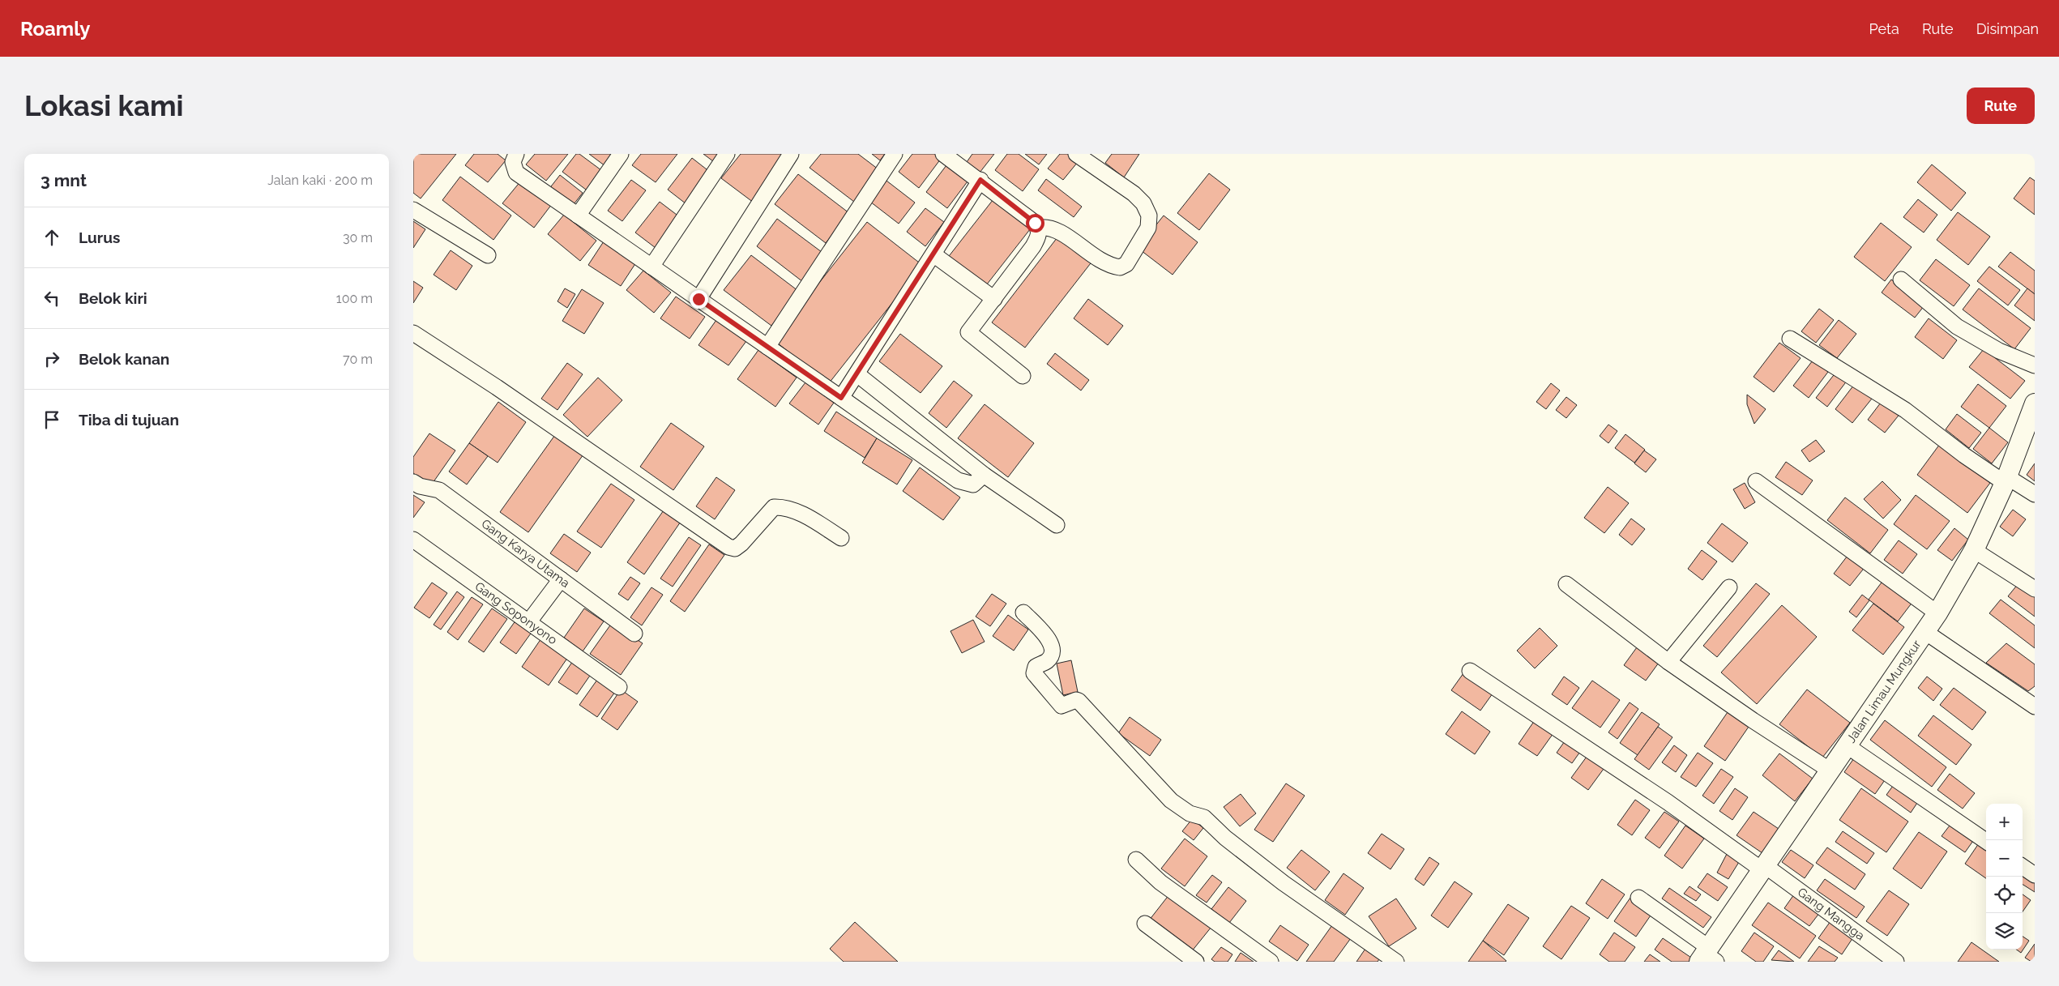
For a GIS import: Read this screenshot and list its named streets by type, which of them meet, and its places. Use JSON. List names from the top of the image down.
{
  "streets": {
    "street": [
      "Gang Karya Utama",
      "Gang Soponyono",
      "Jalan Limau Mungkur",
      "Gang Mangga"
    ]
  },
  "crossings": [
    ["Jalan Limau Mungkur", "Gang Mangga"]
  ],
  "page": {
    "header": "Roamly",
    "nav": ["Peta", "Rute", "Disimpan"],
    "buttons": "Rute",
    "title": "Lokasi kami",
    "heading": ["3 mnt", "Jalan kaki · 200 m"],
    "list": [
      ["Lurus", "30 m"],
      ["Belok kiri", "100 m"],
      ["Belok kanan", "70 m"],
      "Tiba di tujuan"
    ],
    "map_buttons": ["+", "−"]
  }
}
